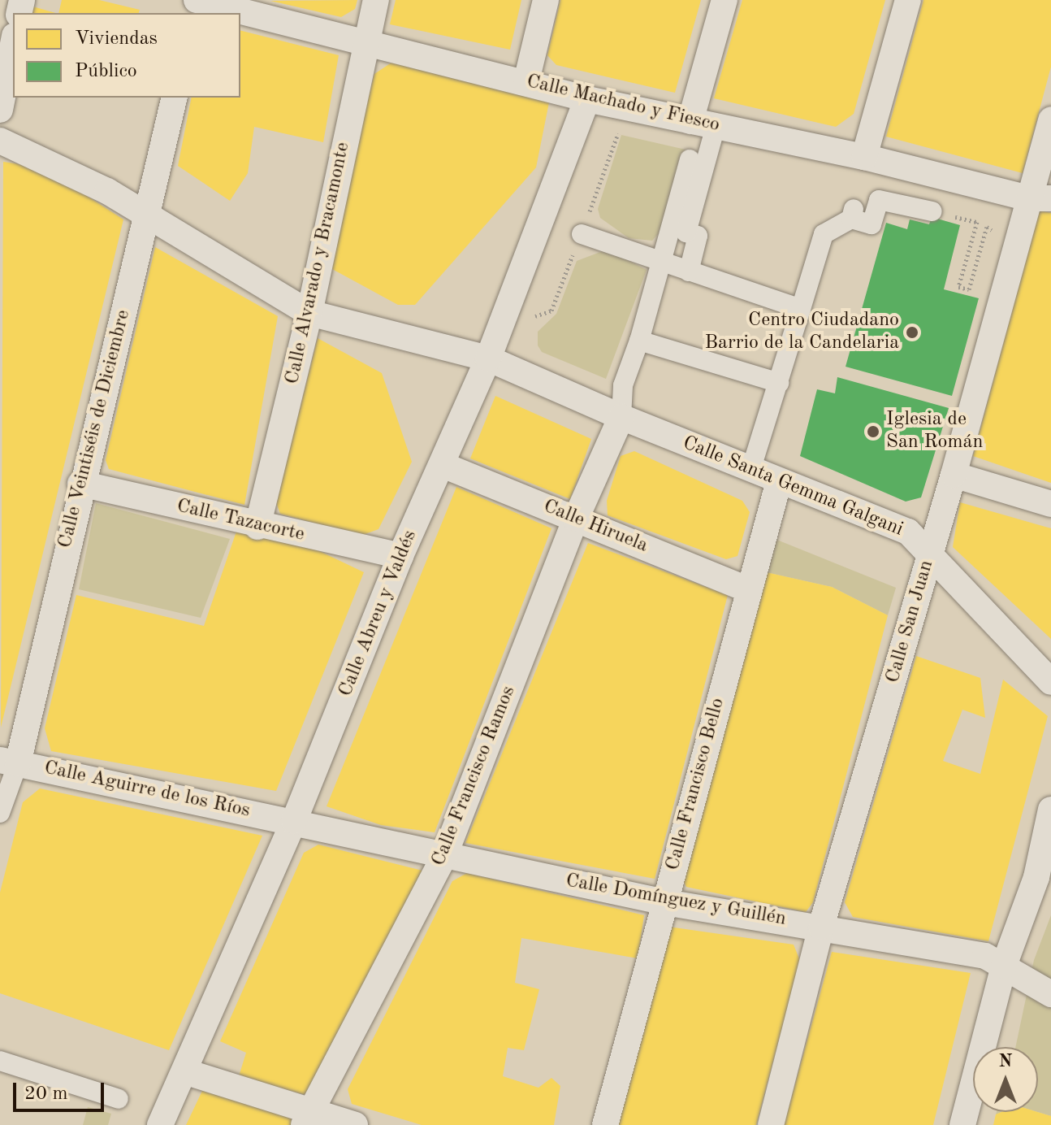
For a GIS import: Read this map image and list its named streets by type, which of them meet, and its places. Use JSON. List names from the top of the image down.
{
  "streets": {
    "street": [
      "Calle Machado y Fiesco",
      "Calle Alvarado y Bracamonte",
      "Calle Veintiséis de Diciembre",
      "Calle Santa Gemma Galgani",
      "Calle Tazacorte",
      "Calle Hiruela",
      "Calle Abreu y Valdés",
      "Calle San Juan",
      "Calle Francisco Ramos",
      "Calle Francisco Bello",
      "Calle Aguirre de los Ríos",
      "Calle Domínguez y Guillén"
    ]
  },
  "crossings": [
    ["Calle Machado y Fiesco", "Calle Alvarado y Bracamonte"],
    ["Calle Machado y Fiesco", "Calle Abreu y Valdés"],
    ["Calle Machado y Fiesco", "Calle San Juan"],
    ["Calle Alvarado y Bracamonte", "Calle Santa Gemma Galgani"],
    ["Calle Alvarado y Bracamonte", "Calle Tazacorte"],
    ["Calle Veintiséis de Diciembre", "Calle Santa Gemma Galgani"],
    ["Calle Veintiséis de Diciembre", "Calle Tazacorte"],
    ["Calle Veintiséis de Diciembre", "Calle Aguirre de los Ríos"],
    ["Calle Santa Gemma Galgani", "Calle Abreu y Valdés"],
    ["Calle Santa Gemma Galgani", "Calle San Juan"],
    ["Calle Santa Gemma Galgani", "Calle Francisco Ramos"],
    ["Calle Santa Gemma Galgani", "Calle Francisco Bello"],
    ["Calle Tazacorte", "Calle Abreu y Valdés"],
    ["Calle Hiruela", "Calle Abreu y Valdés"],
    ["Calle Hiruela", "Calle Francisco Ramos"],
    ["Calle Hiruela", "Calle Francisco Bello"],
    ["Calle Abreu y Valdés", "Calle Aguirre de los Ríos"],
    ["Calle Abreu y Valdés", "Calle Domínguez y Guillén"],
    ["Calle San Juan", "Calle Domínguez y Guillén"],
    ["Calle Francisco Ramos", "Calle Domínguez y Guillén"],
    ["Calle Francisco Bello", "Calle Domínguez y Guillén"],
    ["Calle Aguirre de los Ríos", "Calle Domínguez y Guillén"]
  ],
  "places": ["Centro Ciudadano Barrio de la Candelaria", "Iglesia de San Román"],
  "legend": ["Viviendas", "Público"],
  "scale_bar": "20 m",
  "north": "top"
}
